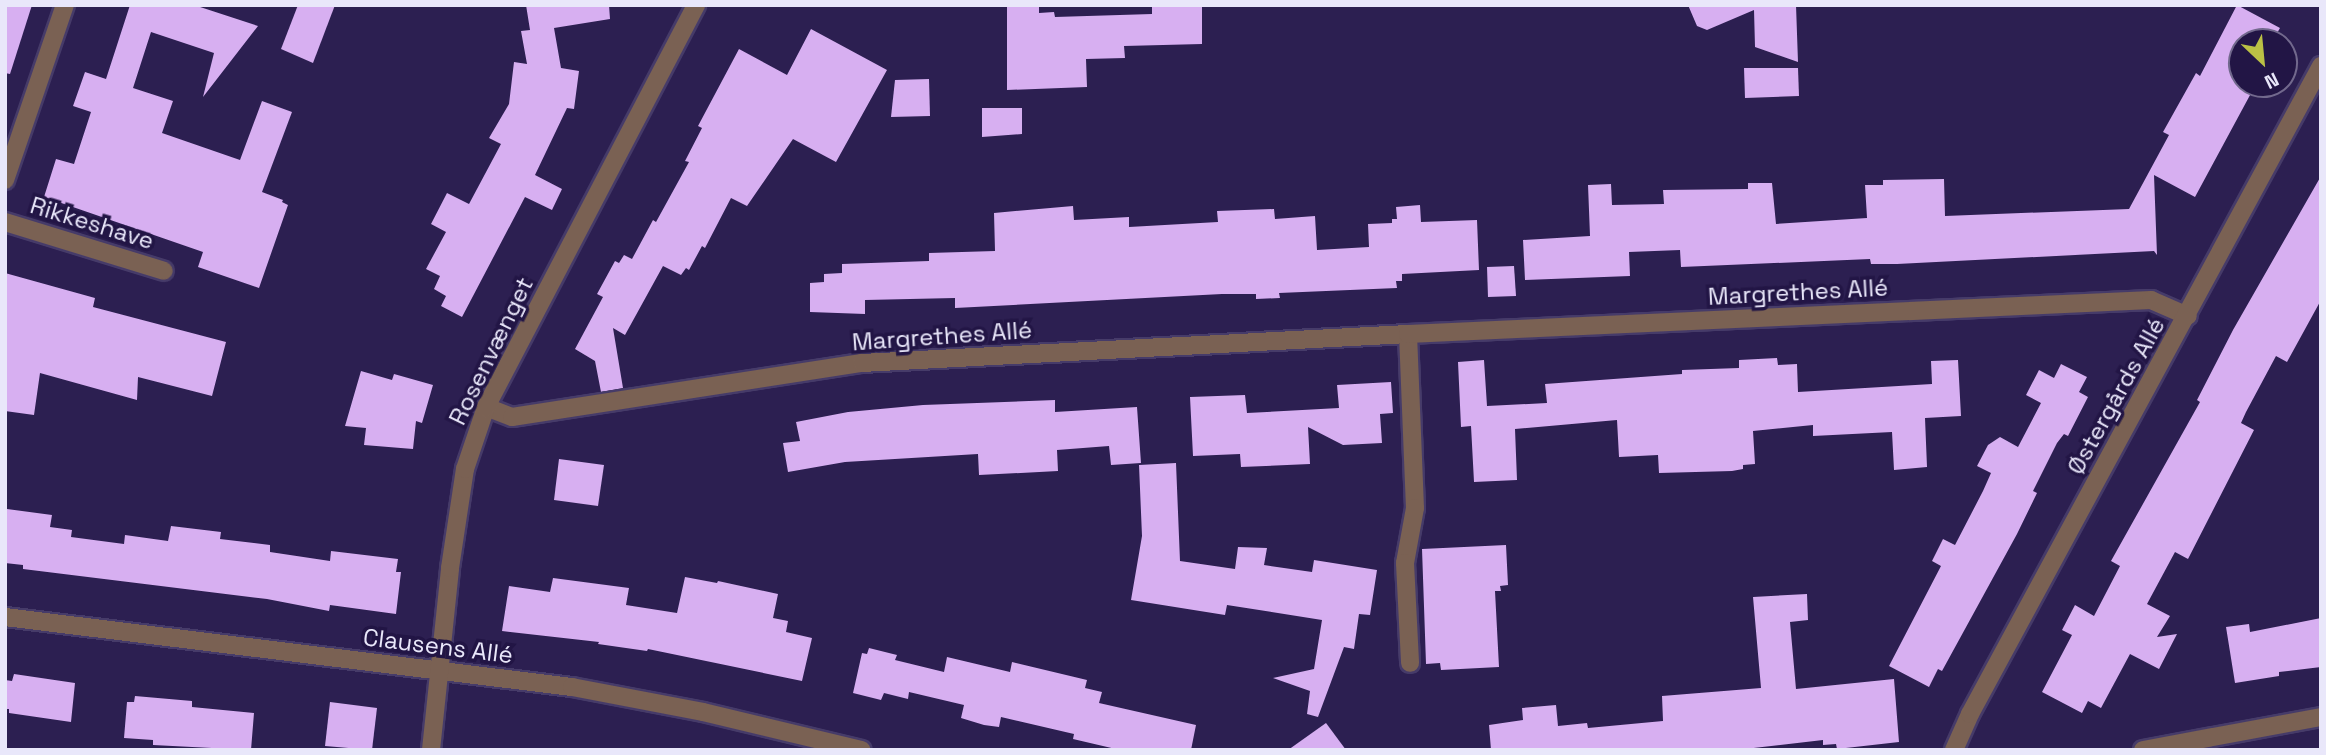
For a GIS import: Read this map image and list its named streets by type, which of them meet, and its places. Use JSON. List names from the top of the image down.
{
  "streets": {
    "street": [
      "Rikkeshave",
      "Margrethes Allé",
      "Rosenvænget",
      "Østergårds Allé",
      "Clausens Allé"
    ]
  },
  "crossings": [
    ["Margrethes Allé", "Rosenvænget"],
    ["Margrethes Allé", "Østergårds Allé"],
    ["Rosenvænget", "Clausens Allé"]
  ],
  "north": "bottom right"
}
